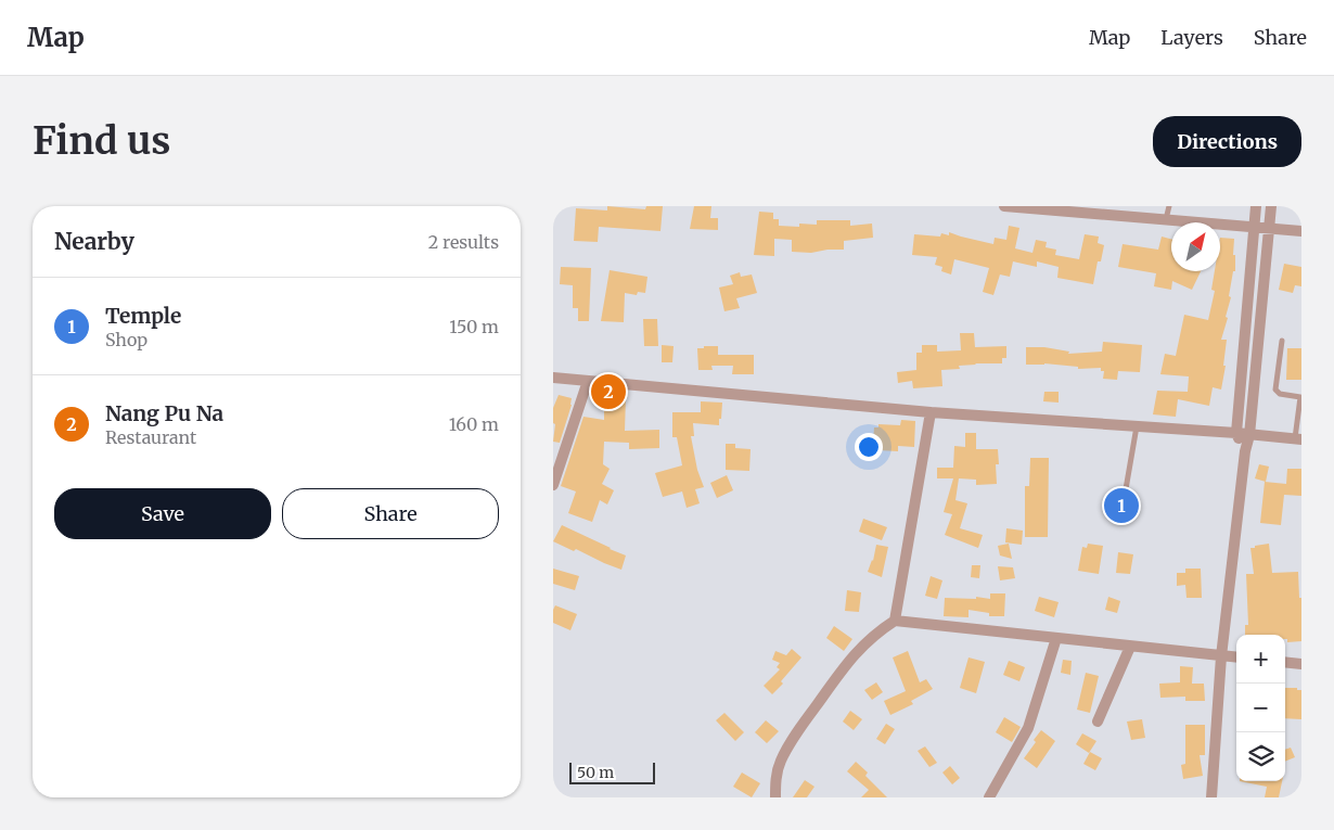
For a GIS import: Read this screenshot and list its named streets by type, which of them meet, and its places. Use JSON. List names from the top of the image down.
{
  "scale_bar": "50 m",
  "north": "top right",
  "page": {
    "header": "Map",
    "nav": ["Map", "Layers", "Share"],
    "buttons": [
      "Directions",
      ["Save", "Share"]
    ],
    "title": "Find us",
    "heading": ["Nearby", "2 results"],
    "list": [
      {
        "mark": "1",
        "name": "Temple",
        "note": "Shop",
        "value": "150 m"
      },
      {
        "mark": "2",
        "name": "Nang Pu Na",
        "note": "Restaurant",
        "value": "160 m"
      }
    ],
    "pins": ["2", "1"],
    "map_buttons": ["+", "−"],
    "scale": "50 m"
  }
}
